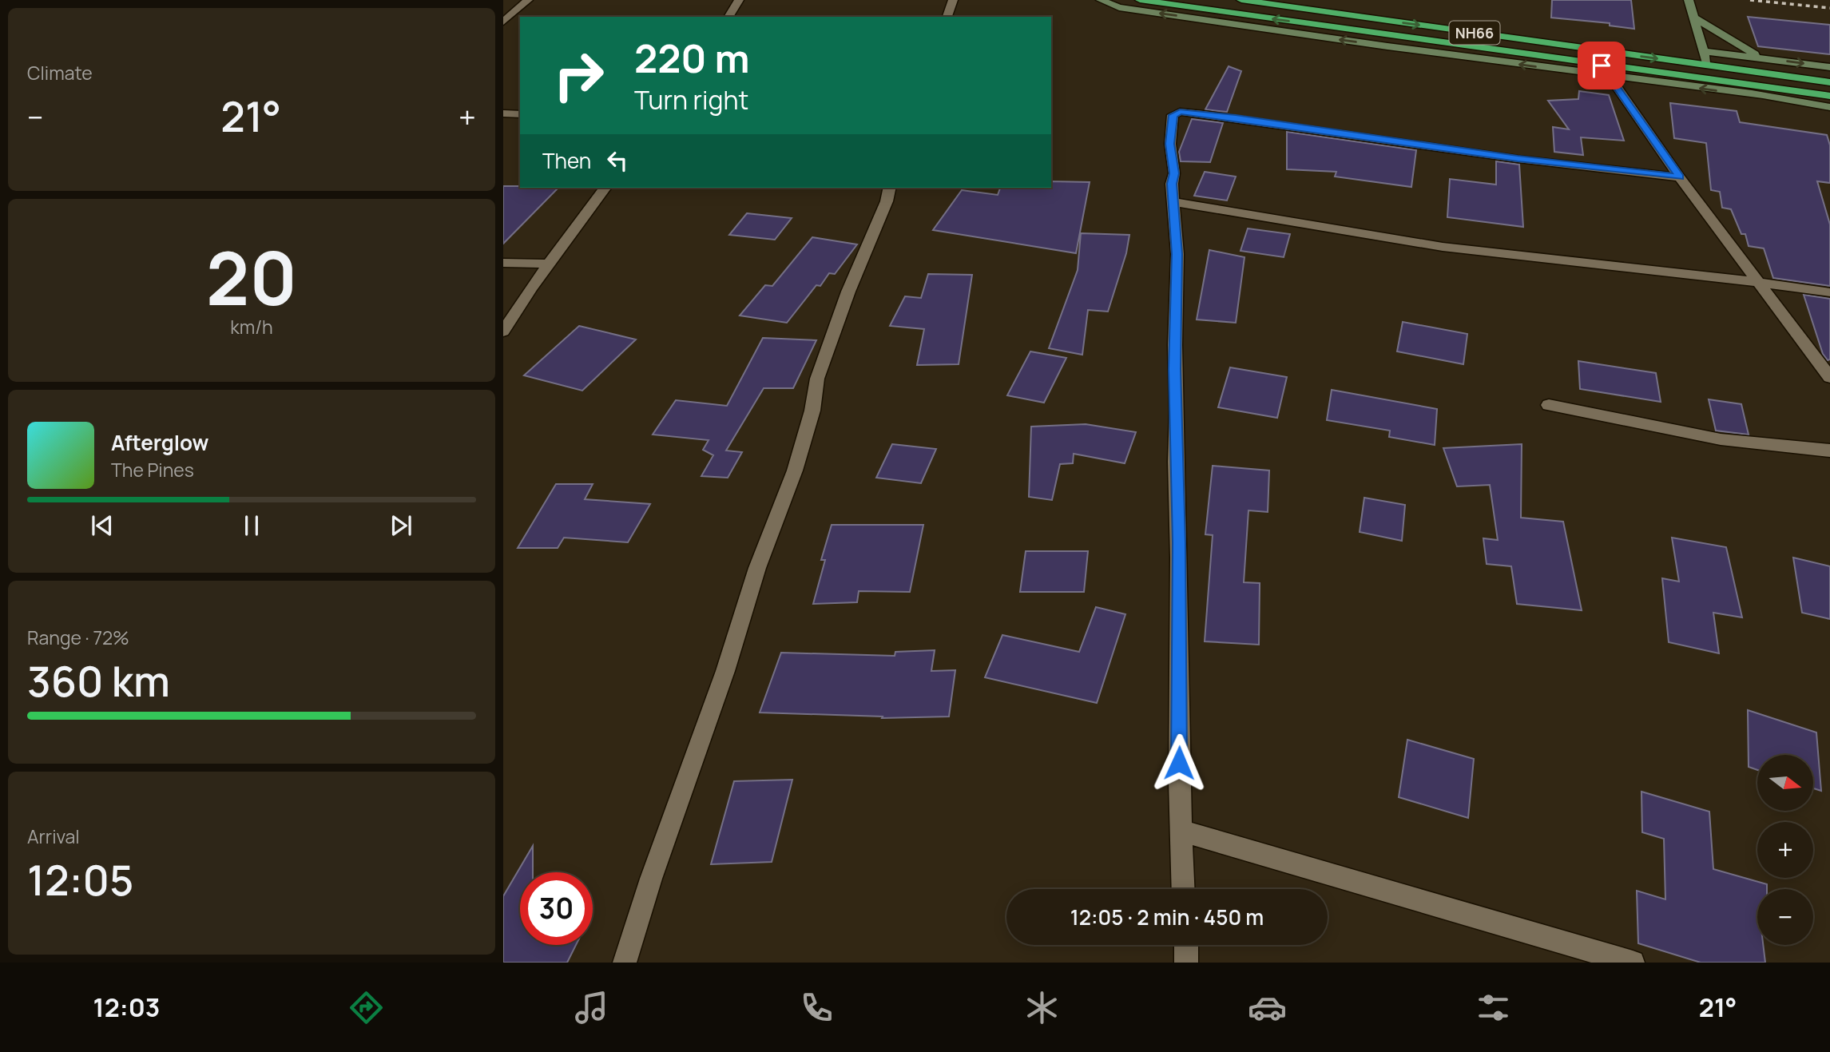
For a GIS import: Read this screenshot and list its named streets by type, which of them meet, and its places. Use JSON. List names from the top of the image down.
{
  "streets": {
    "highway": ["NH66"]
  },
  "north": "right",
  "page": {
    "tile": [
      "Climate",
      ["20", "km/h"],
      ["Range · 72%", "360 km"],
      ["Arrival", "12:05"]
    ],
    "turn": ["220 m", "Turn right"],
    "heat": ["−", "21°", "+"],
    "then": "Then",
    "song": ["Afterglow", "The Pines"],
    "map_buttons": ["+", "−"],
    "limit": "30",
    "trip": "12:05 · 2 min · 450 m",
    "tabs": ["12:03", "21°"]
  }
}
